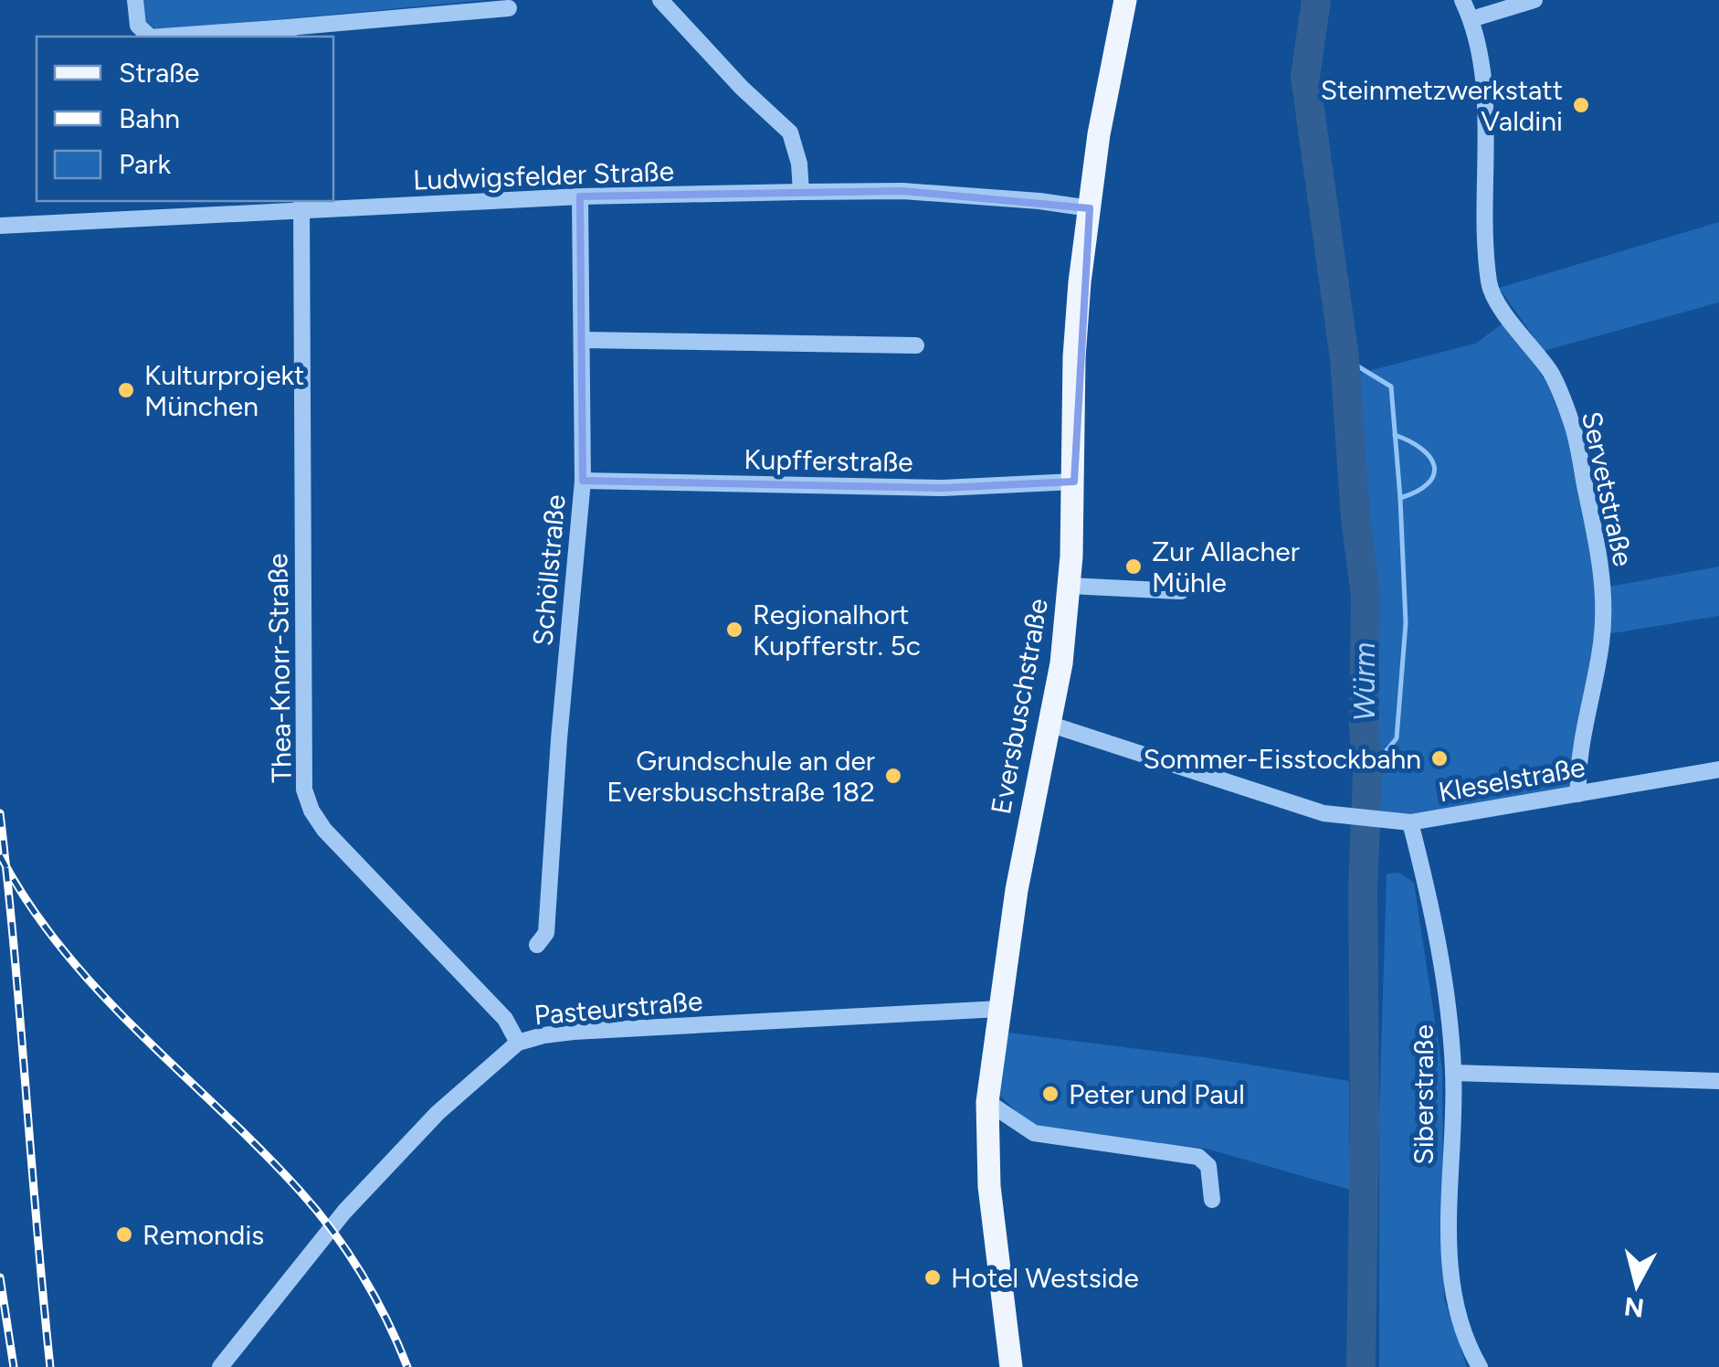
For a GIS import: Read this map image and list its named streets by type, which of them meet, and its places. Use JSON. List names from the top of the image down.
{
  "streets": {
    "main road": ["Eversbuschstraße"],
    "street": [
      "Ludwigsfelder Straße",
      "Kupfferstraße",
      "Servetstraße",
      "Schöllstraße",
      "Thea-Knorr-Straße",
      "Kleselstraße",
      "Pasteurstraße",
      "Siberstraße"
    ]
  },
  "crossings": [
    ["Ludwigsfelder Straße", "Schöllstraße"],
    ["Ludwigsfelder Straße", "Thea-Knorr-Straße"],
    ["Ludwigsfelder Straße", "Eversbuschstraße"],
    ["Kupfferstraße", "Schöllstraße"],
    ["Kupfferstraße", "Eversbuschstraße"],
    ["Servetstraße", "Kleselstraße"],
    ["Thea-Knorr-Straße", "Pasteurstraße"],
    ["Eversbuschstraße", "Kleselstraße"],
    ["Eversbuschstraße", "Pasteurstraße"],
    ["Kleselstraße", "Siberstraße"]
  ],
  "water": ["Würm"],
  "places": [
    "Steinmetzwerkstatt Valdini",
    "Kulturprojekt München",
    "Zur Allacher Mühle",
    "Regionalhort Kupfferstr. 5c",
    "Sommer-Eisstockbahn",
    "Grundschule an der Eversbuschstraße 182",
    "Peter und Paul",
    "Remondis",
    "Hotel Westside"
  ],
  "legend": ["Straße", "Bahn", "Park"],
  "north": "bottom"
}
